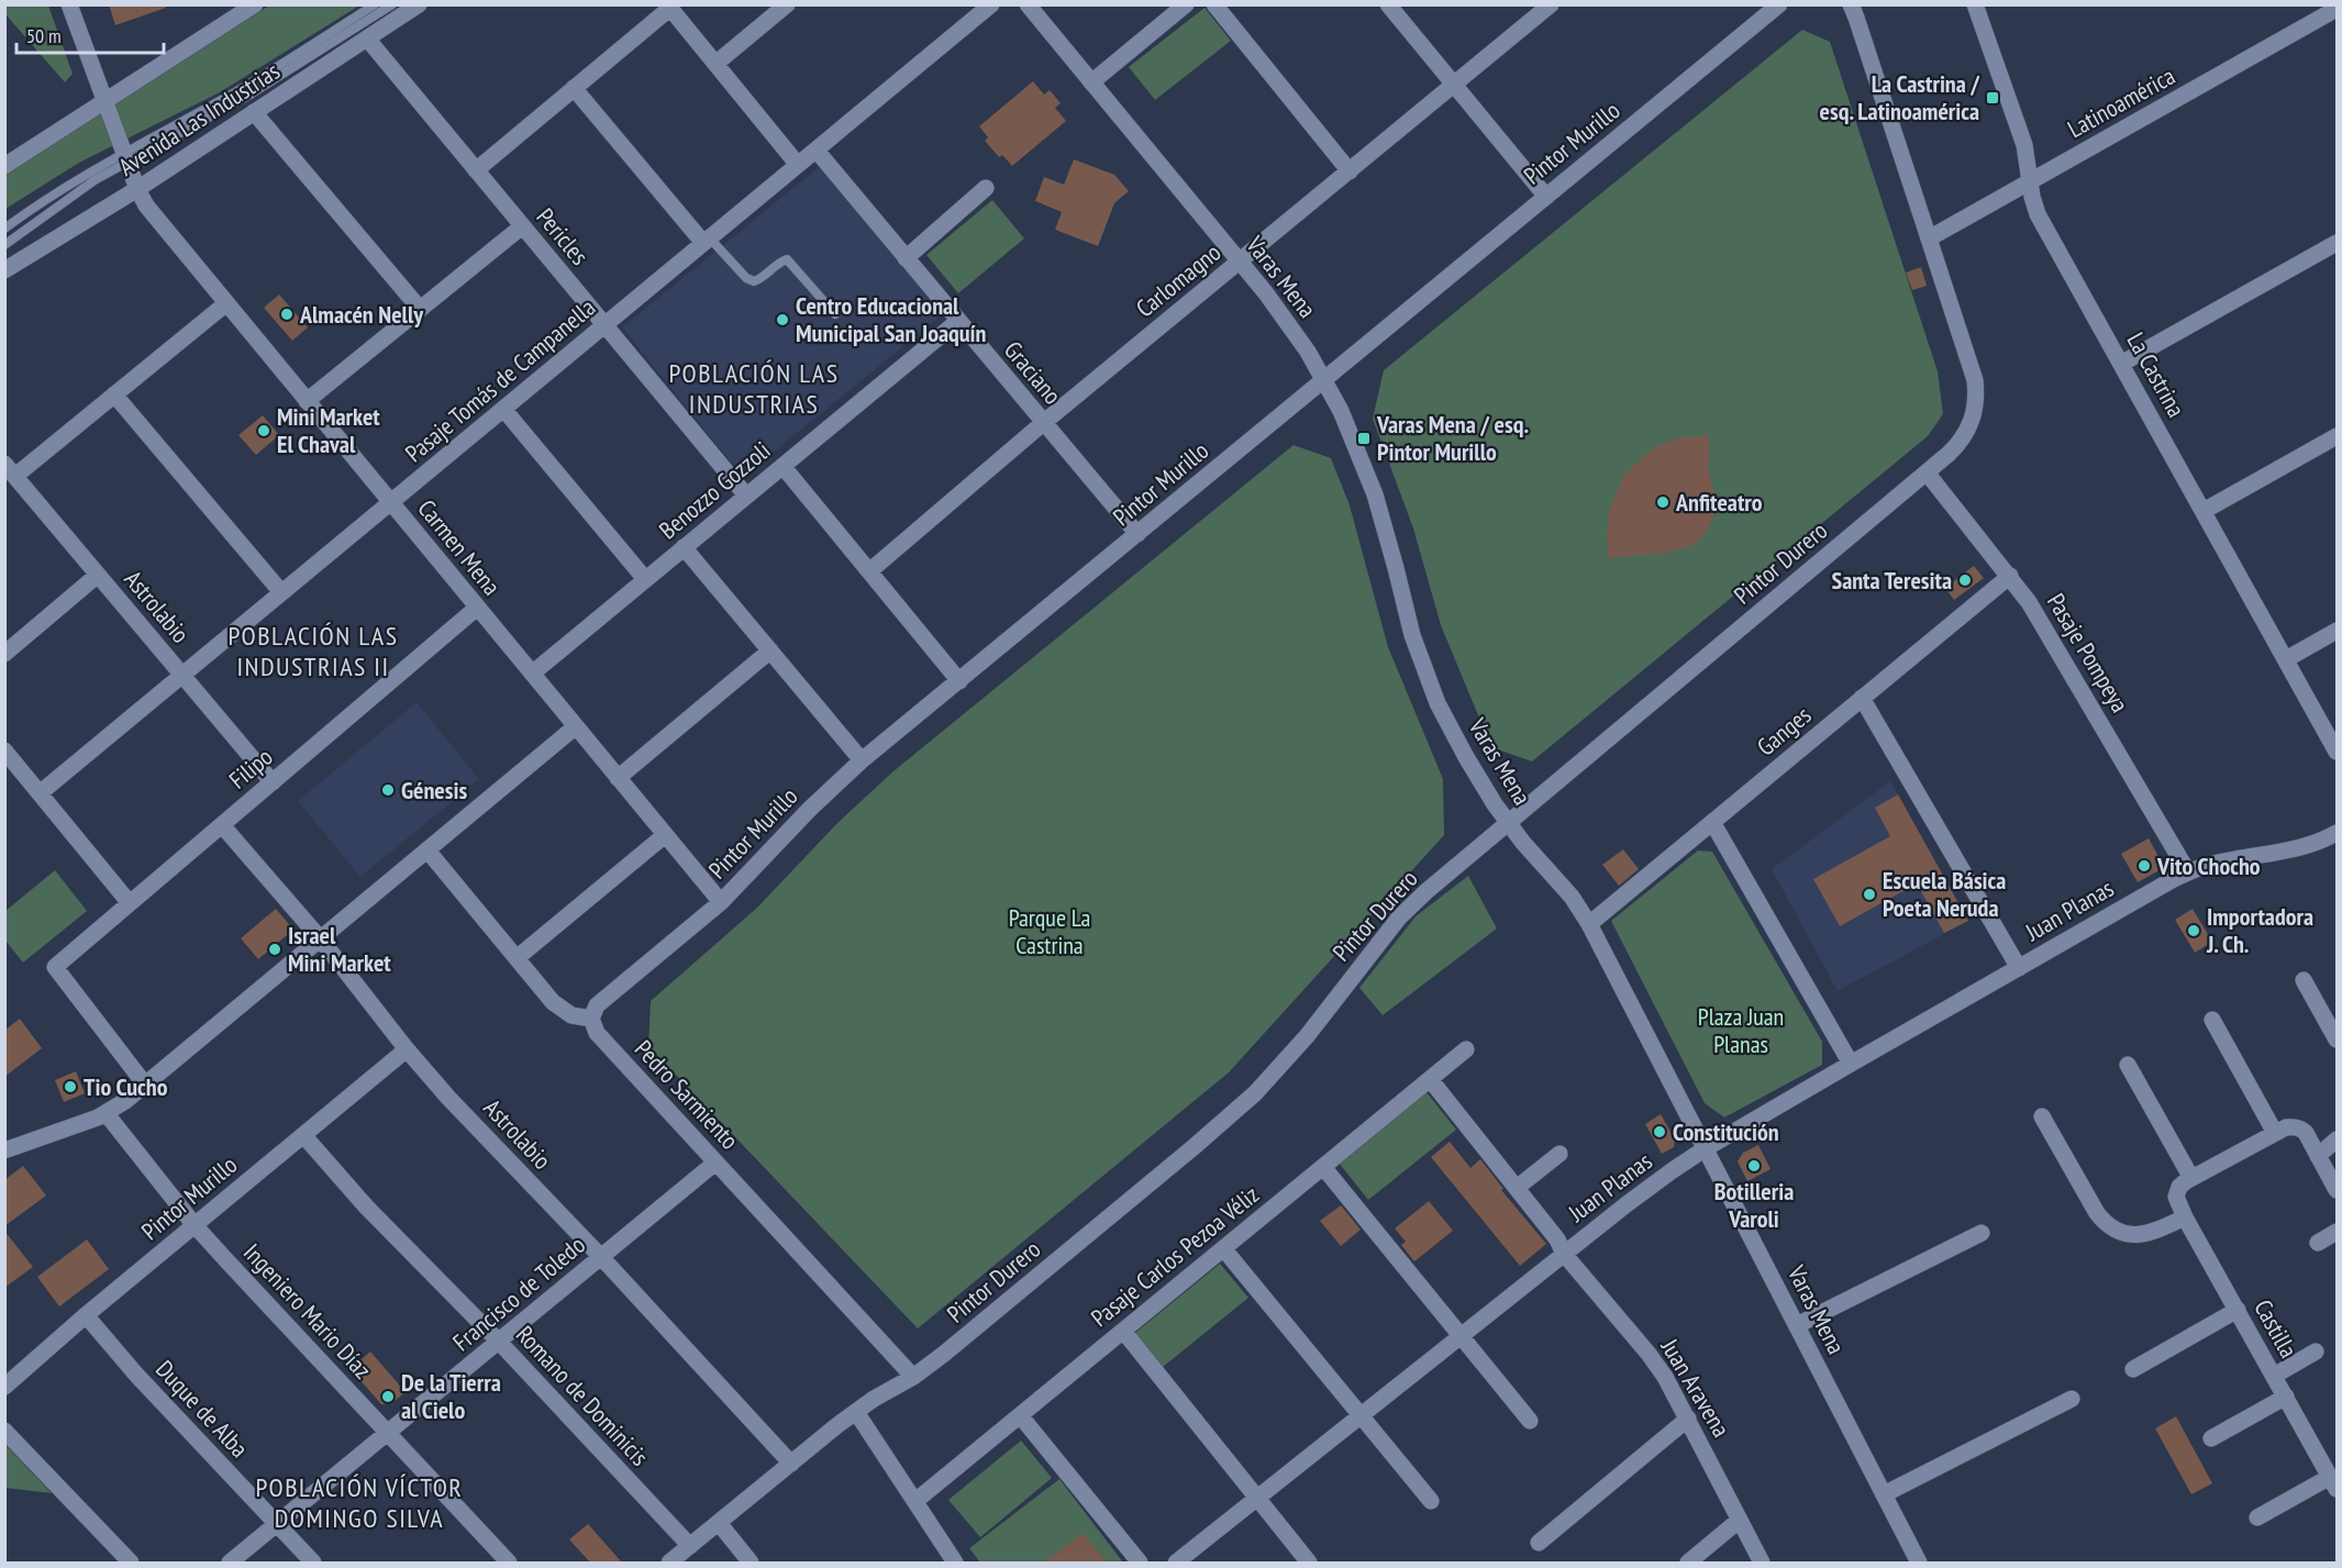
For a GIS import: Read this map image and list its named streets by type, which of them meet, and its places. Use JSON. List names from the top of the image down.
{
  "streets": {
    "street": [
      "Latinoamérica",
      "Avenida Las Industrias",
      "Pintor Murillo",
      "Pericles",
      "Varas Mena",
      "Carlomagno",
      "Graciano",
      "La Castrina",
      "Pasaje Tomás de Campanella",
      "Benozzo Gozzoli",
      "Carmen Mena",
      "Pintor Durero",
      "Astrolabio",
      "Pasaje Pompeya",
      "Ganges",
      "Filipo",
      "Juan Planas",
      "Pedro Sarmiento",
      "Pasaje Carlos Pezoa Véliz",
      "Francisco de Toledo",
      "Ingeniero Mario Díaz",
      "Castilla",
      "Juan Aravena",
      "Romano de Dominicis",
      "Duque de Alba"
    ]
  },
  "crossings": [
    ["Latinoamérica", "La Castrina"],
    ["Latinoamérica", "Pintor Durero"],
    ["Avenida Las Industrias", "Pericles"],
    ["Avenida Las Industrias", "Carmen Mena"],
    ["Pintor Murillo", "Varas Mena"],
    ["Pintor Murillo", "Graciano"],
    ["Pintor Murillo", "Carmen Mena"],
    ["Pintor Murillo", "Astrolabio"],
    ["Pintor Murillo", "Pedro Sarmiento"],
    ["Pintor Murillo", "Ingeniero Mario Díaz"],
    ["Pintor Murillo", "Romano de Dominicis"],
    ["Pintor Murillo", "Duque de Alba"],
    ["Pericles", "Pasaje Tomás de Campanella"],
    ["Pericles", "Benozzo Gozzoli"],
    ["Varas Mena", "Carlomagno"],
    ["Varas Mena", "Pintor Durero"],
    ["Varas Mena", "Ganges"],
    ["Varas Mena", "Juan Planas"],
    ["Carlomagno", "Graciano"],
    ["Graciano", "Pasaje Tomás de Campanella"],
    ["Graciano", "Benozzo Gozzoli"],
    ["Pasaje Tomás de Campanella", "Carmen Mena"],
    ["Pasaje Tomás de Campanella", "Astrolabio"],
    ["Benozzo Gozzoli", "Carmen Mena"],
    ["Carmen Mena", "Filipo"],
    ["Pintor Durero", "Astrolabio"],
    ["Pintor Durero", "Pasaje Pompeya"],
    ["Pintor Durero", "Pedro Sarmiento"],
    ["Pintor Durero", "Romano de Dominicis"],
    ["Astrolabio", "Filipo"],
    ["Astrolabio", "Francisco de Toledo"],
    ["Pasaje Pompeya", "Ganges"],
    ["Pasaje Pompeya", "Juan Planas"],
    ["Juan Planas", "Juan Aravena"],
    ["Pedro Sarmiento", "Francisco de Toledo"],
    ["Pasaje Carlos Pezoa Véliz", "Juan Aravena"],
    ["Francisco de Toledo", "Ingeniero Mario Díaz"],
    ["Francisco de Toledo", "Romano de Dominicis"],
    ["Francisco de Toledo", "Duque de Alba"]
  ],
  "districts": ["POBLACIÓN LAS INDUSTRIAS", "POBLACIÓN LAS INDUSTRIAS II", "POBLACIÓN VÍCTOR DOMINGO SILVA"],
  "parks": ["Parque La Castrina", "Plaza Juan Planas"],
  "places": {
    "transit": ["La Castrina / esq. Latinoamérica", "Varas Mena / esq. Pintor Murillo"],
    "other": [
      "Almacén Nelly",
      "Centro Educacional Municipal San Joaquín",
      "Mini Market El Chaval",
      "Anfiteatro",
      "Santa Teresita",
      "Génesis",
      "Vito Chocho",
      "Escuela Básica Poeta Neruda",
      "Importadora J. Ch.",
      "Israel Mini Market",
      "Tio Cucho",
      "Constitución",
      "Botilleria Varoli",
      "De la Tierra al Cielo"
    ]
  },
  "scale_bar": "50 m"
}
